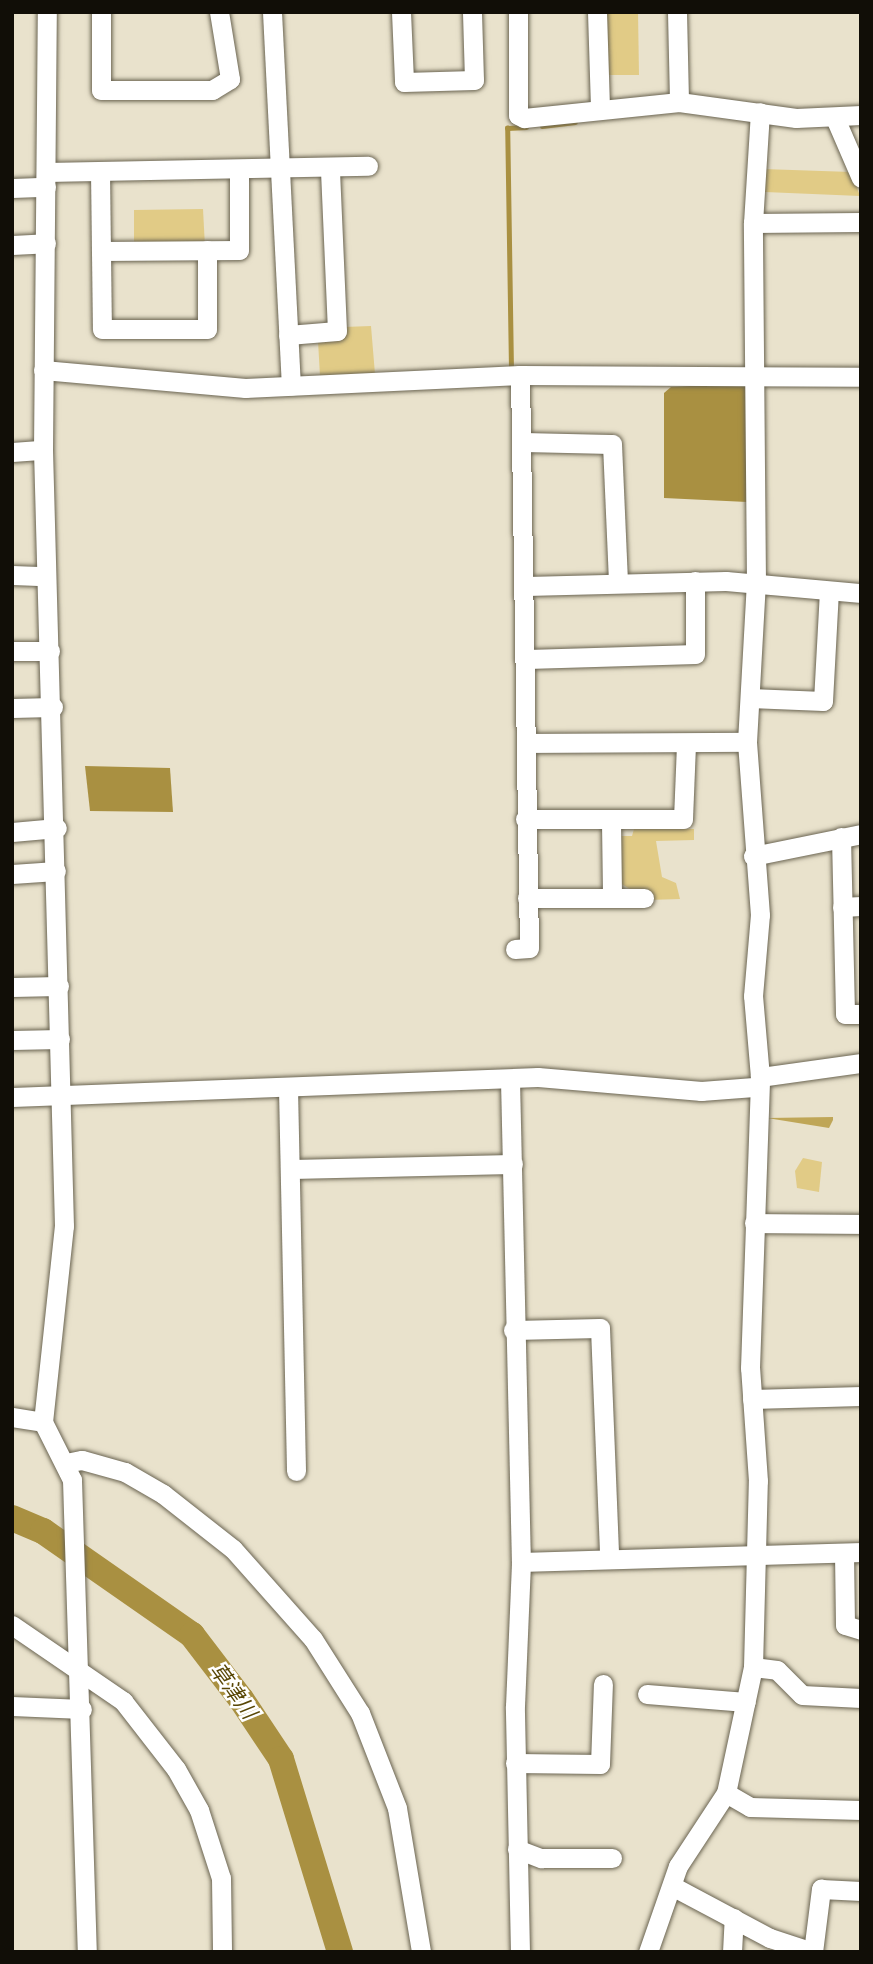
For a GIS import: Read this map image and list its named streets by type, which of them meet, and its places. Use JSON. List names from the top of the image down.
{
  "water": ["草津川"]
}
